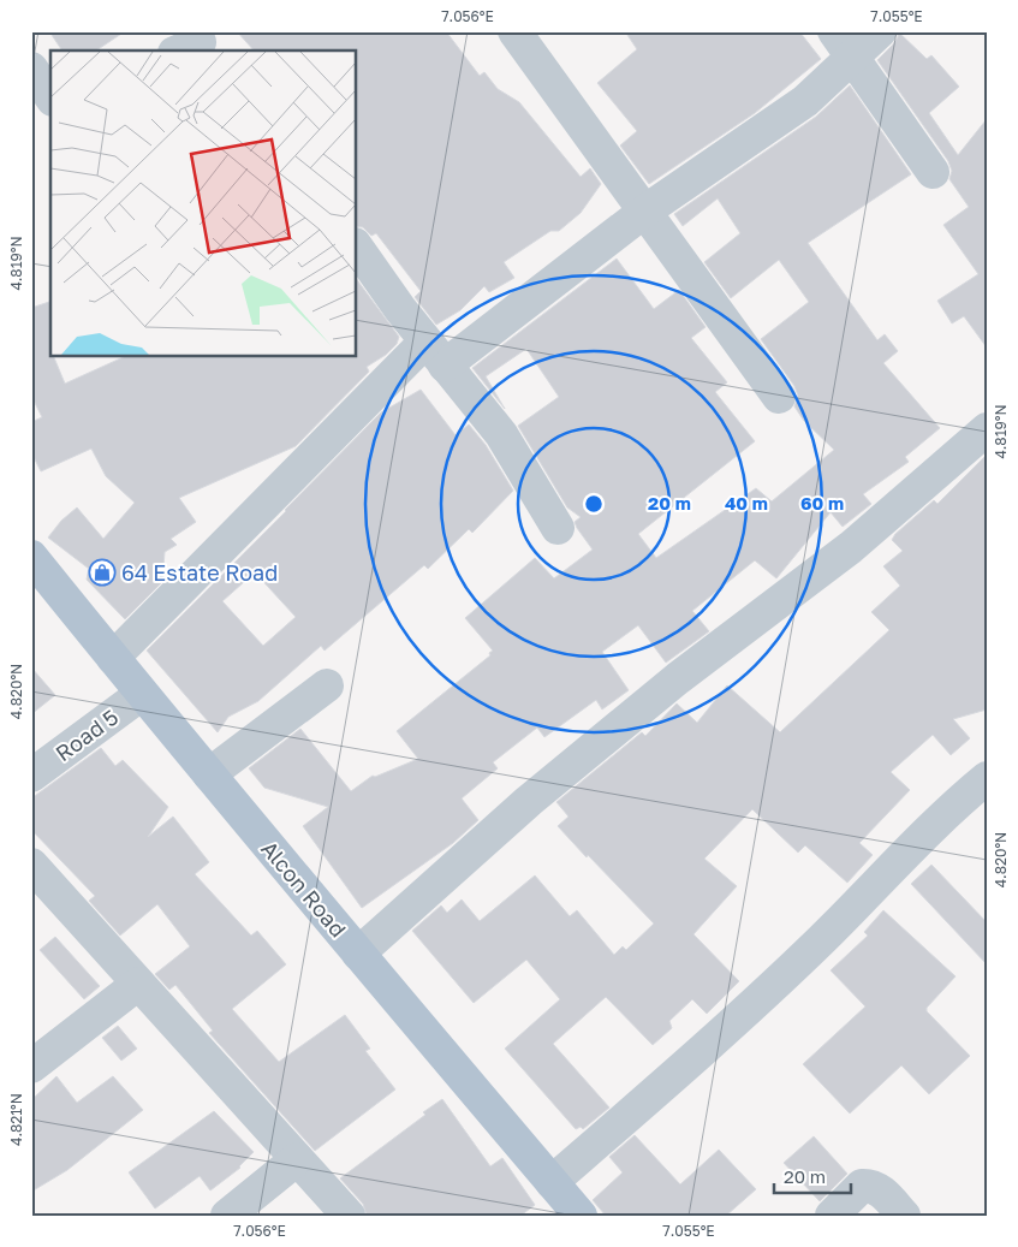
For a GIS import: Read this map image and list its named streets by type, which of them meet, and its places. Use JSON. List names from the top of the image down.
{
  "streets": {
    "main road": ["Alcon Road"],
    "street": ["Road 5"]
  },
  "crossings": [
    ["Road 5", "Alcon Road"]
  ],
  "places": {
    "shop": ["64 Estate Road"]
  },
  "scale_bar": "20 m",
  "coordinates": [
    "7.056°E",
    "7.055°E",
    "4.819°N",
    "4.820°N",
    "4.821°N"
  ],
  "rings": ["20 m", "40 m", "60 m"]
}
